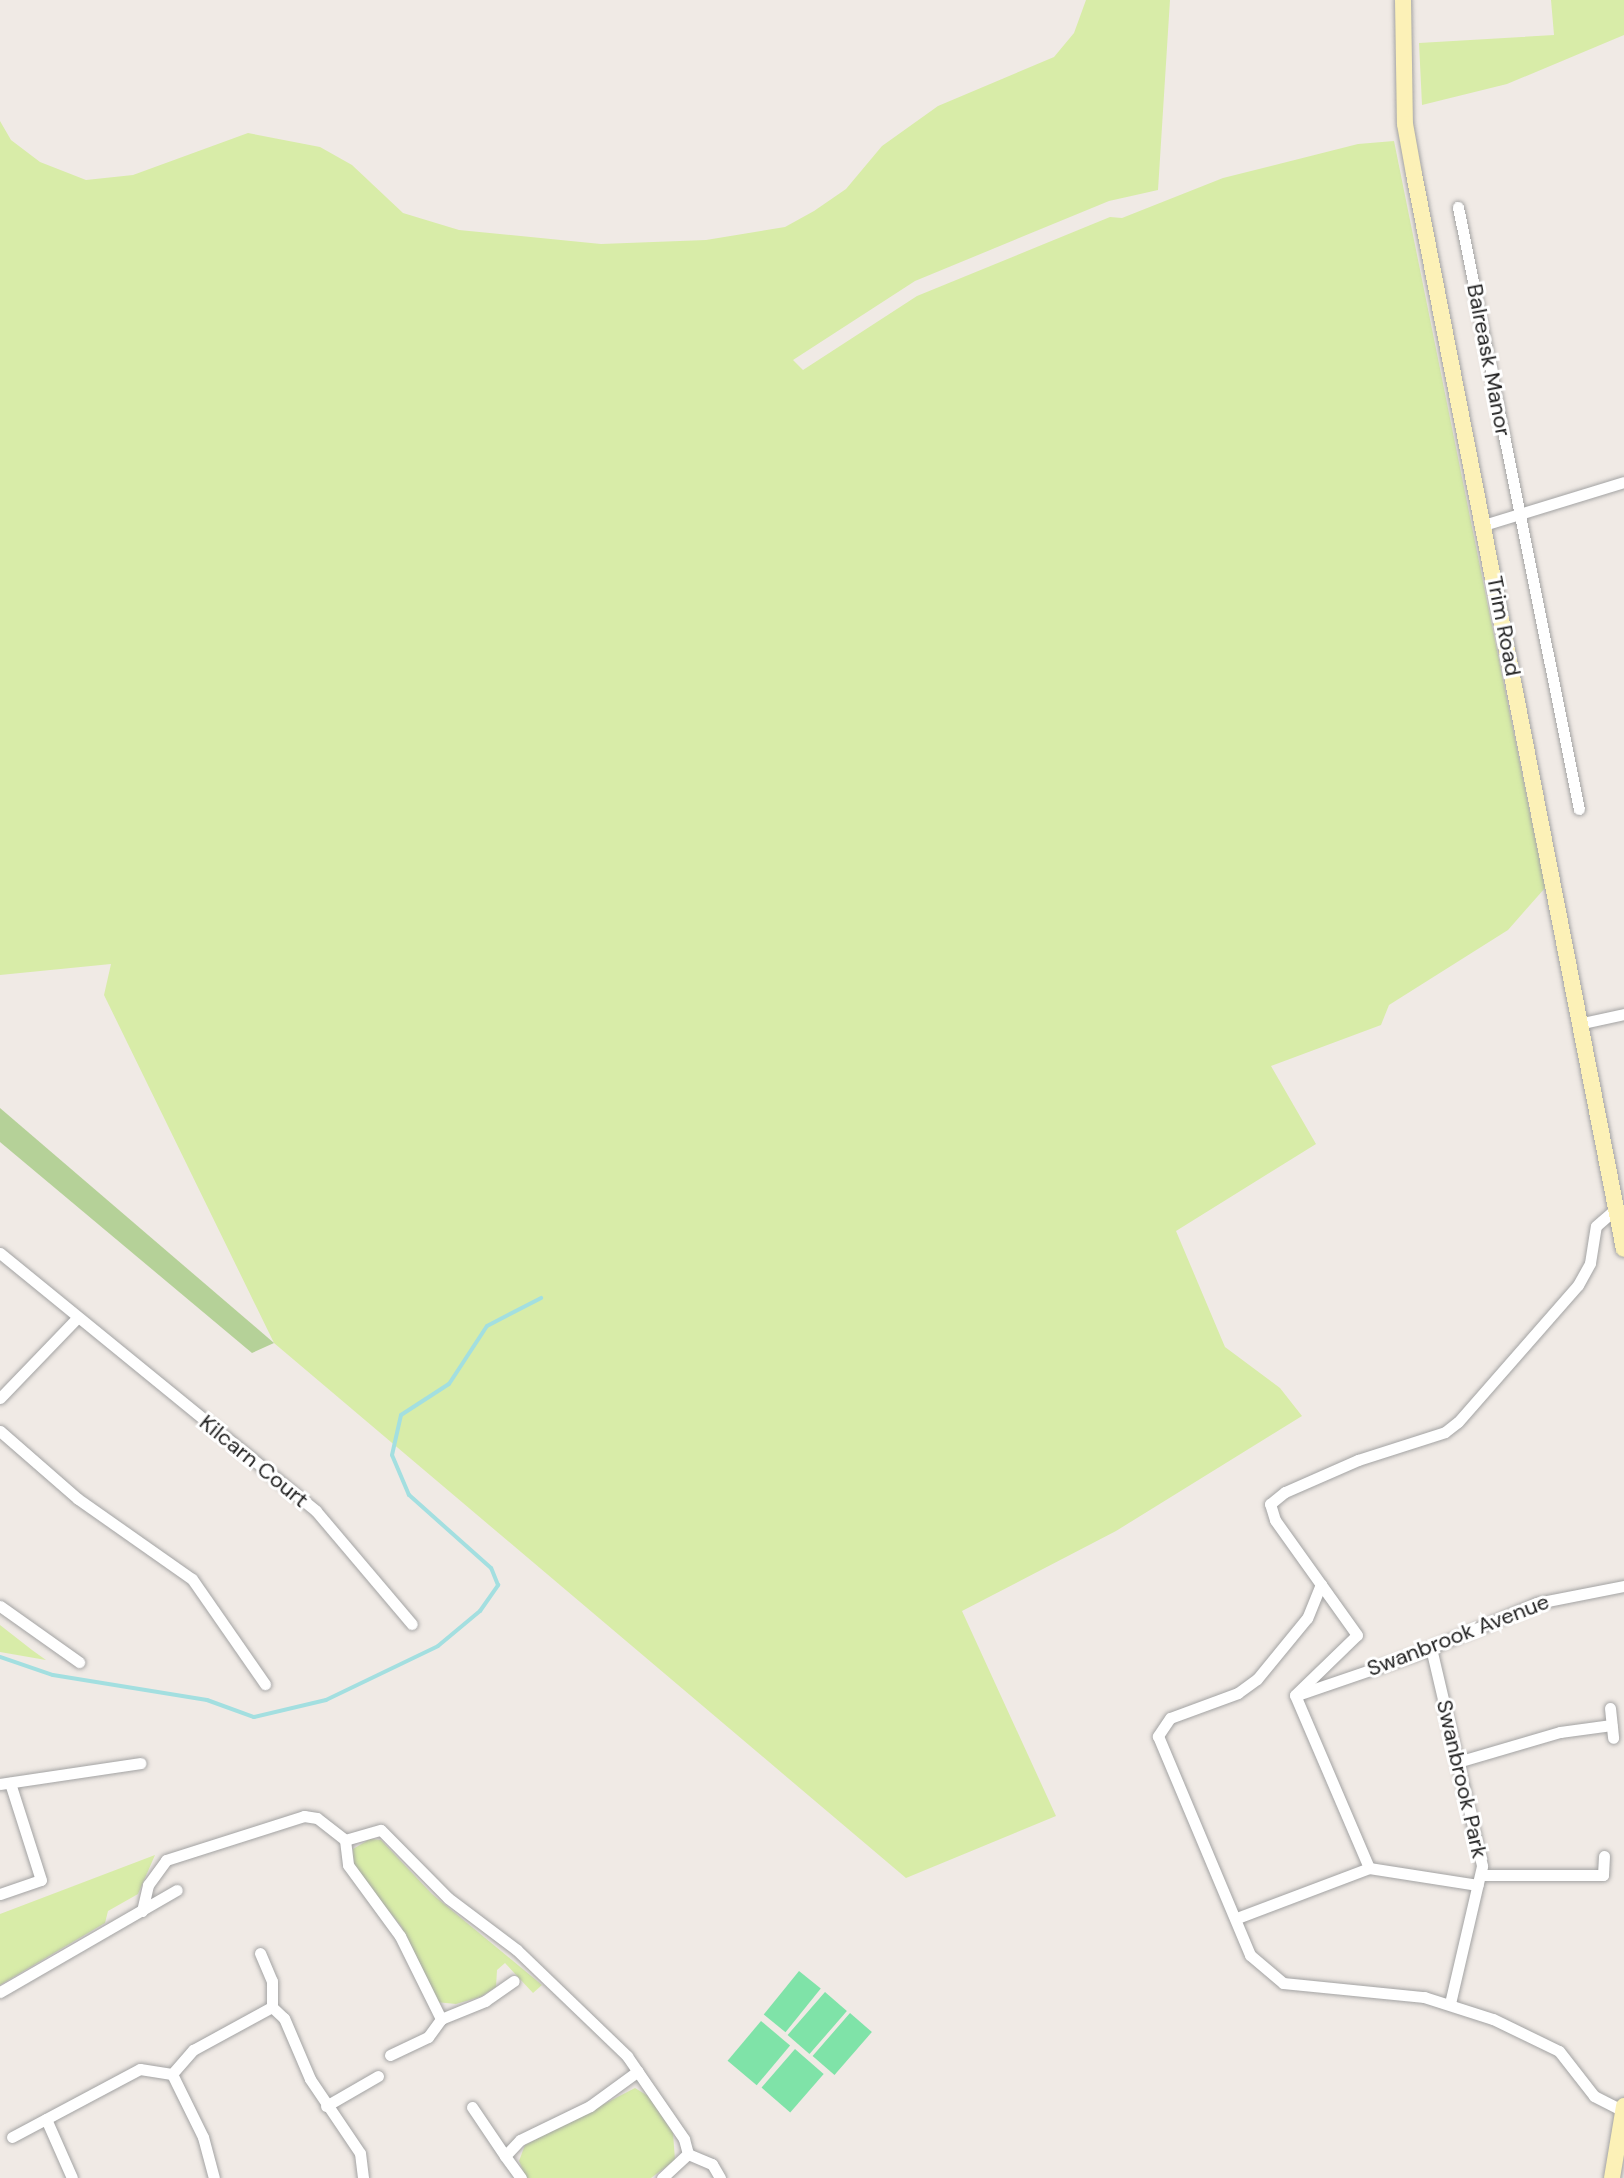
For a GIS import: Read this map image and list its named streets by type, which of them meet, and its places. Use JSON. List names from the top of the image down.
{
  "streets": {
    "main road": ["Trim Road"],
    "street": [
      "Balreask Manor",
      "Kilcarn Court",
      "Swanbrook Avenue",
      "Swanbrook Park"
    ]
  },
  "crossings": [
    ["Swanbrook Avenue", "Swanbrook Park"]
  ]
}
